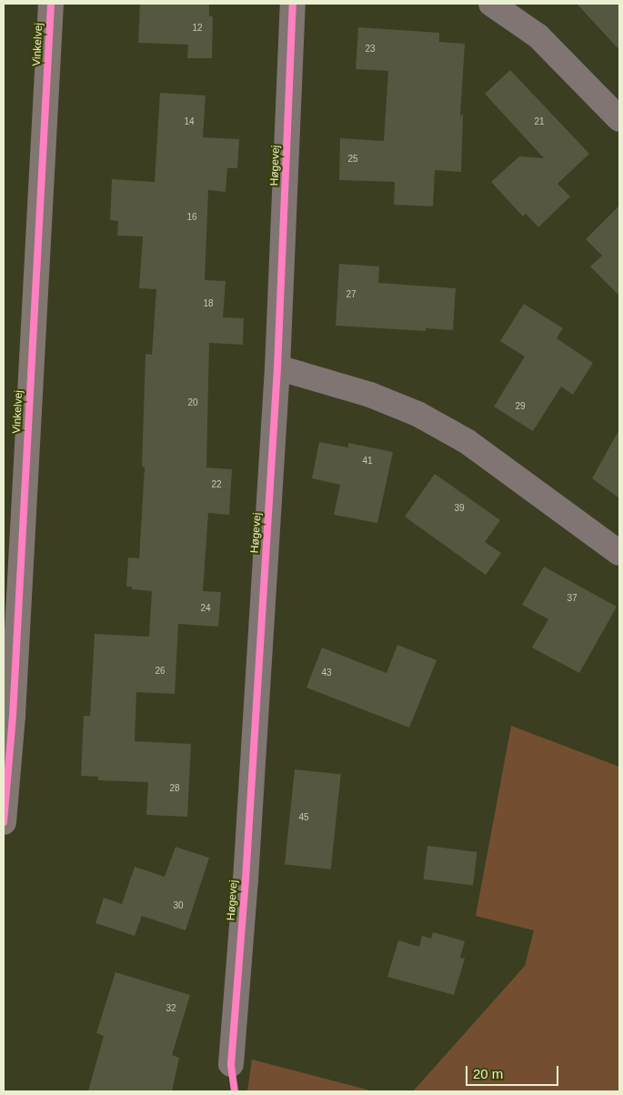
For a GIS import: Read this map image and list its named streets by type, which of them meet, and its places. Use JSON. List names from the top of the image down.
{
  "streets": {
    "street": ["Vinkelvej", "Høgevej"]
  },
  "house_numbers": [
    "12",
    "23",
    "14",
    "21",
    "25",
    "16",
    "27",
    "18",
    "20",
    "29",
    "41",
    "22",
    "39",
    "37",
    "24",
    "26",
    "43",
    "28",
    "45",
    "30",
    "32"
  ],
  "scale_bar": "20 m"
}
